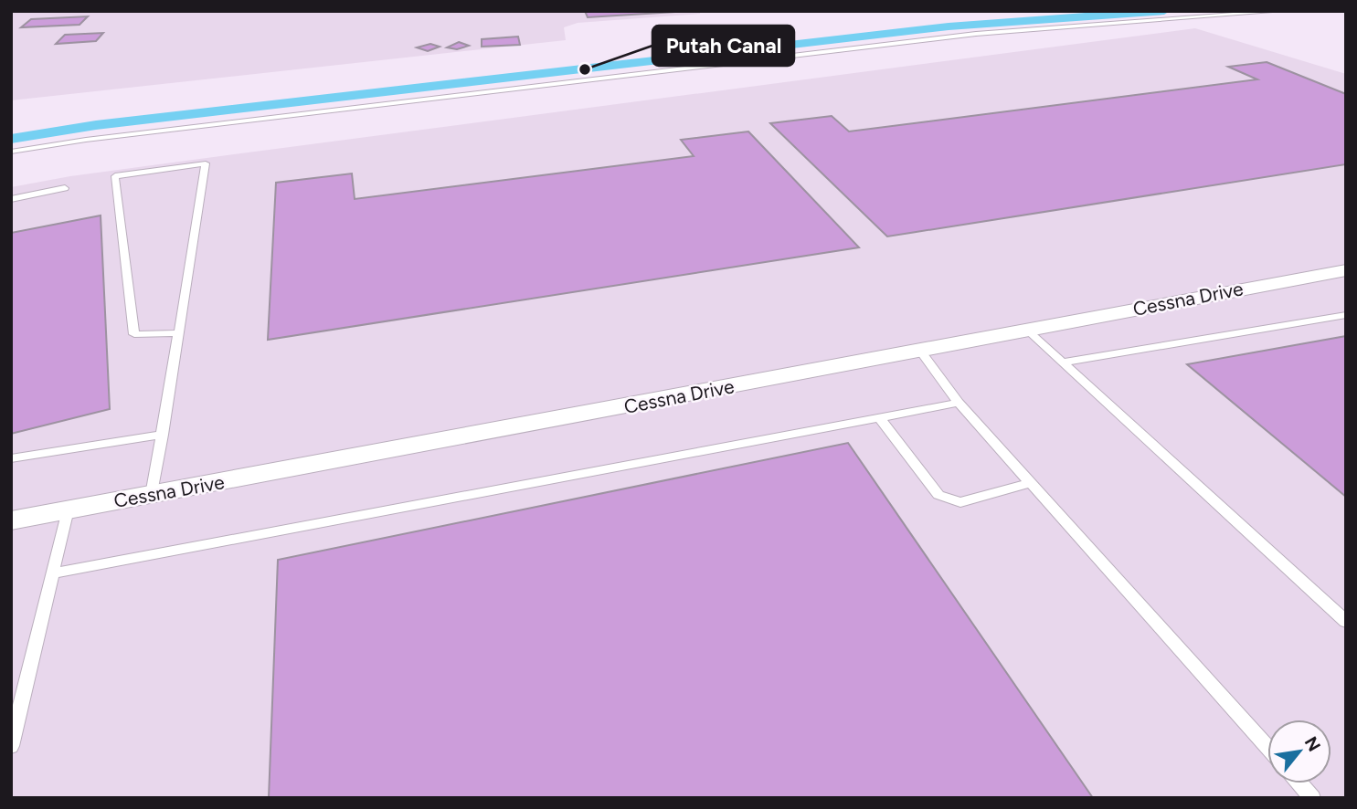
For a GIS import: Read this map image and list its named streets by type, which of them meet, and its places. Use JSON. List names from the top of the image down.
{
  "streets": {
    "street": ["Cessna Drive"]
  },
  "places": ["Putah Canal"],
  "north": "top right"
}
